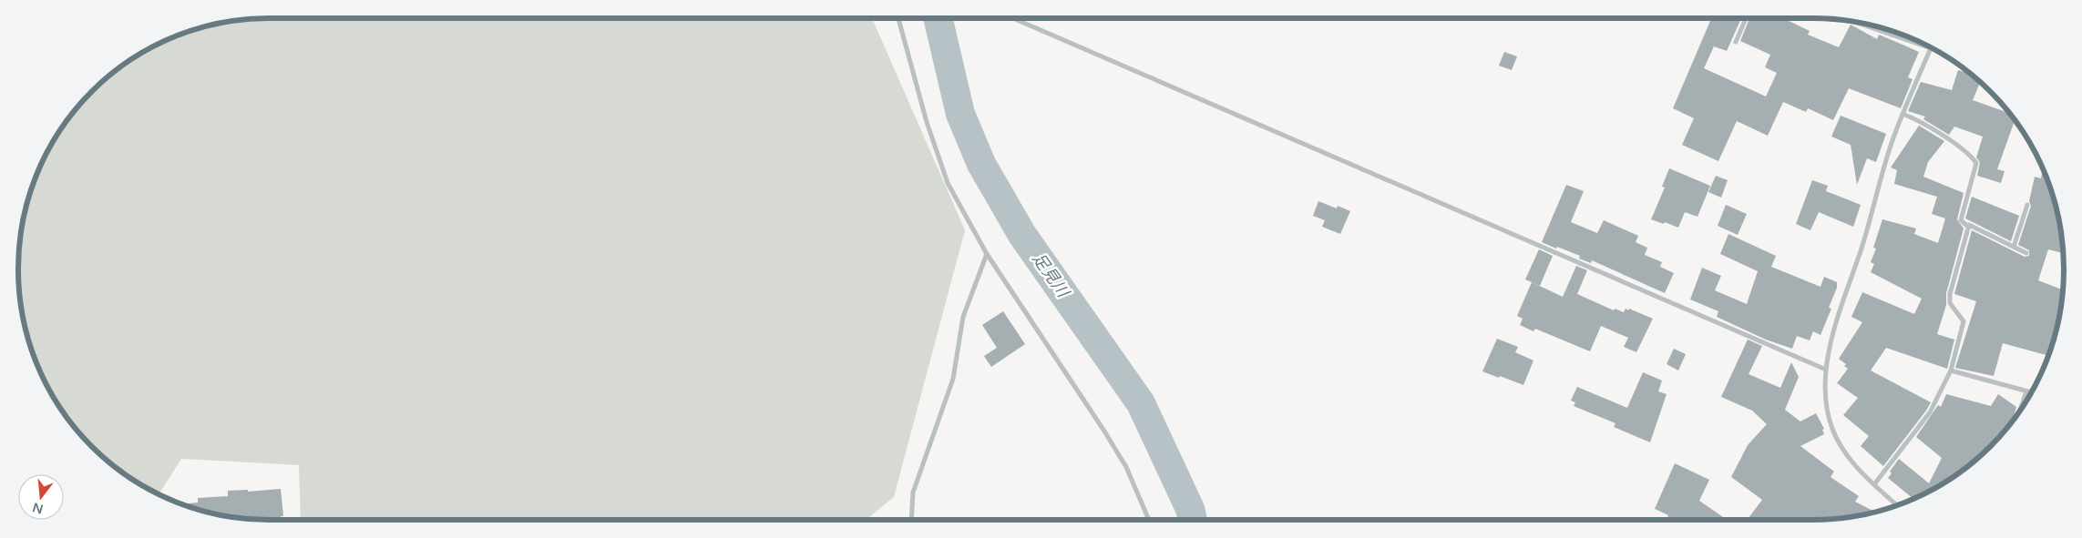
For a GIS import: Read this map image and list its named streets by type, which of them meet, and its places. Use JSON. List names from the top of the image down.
{
  "water": ["足見川"],
  "north": "bottom"
}
